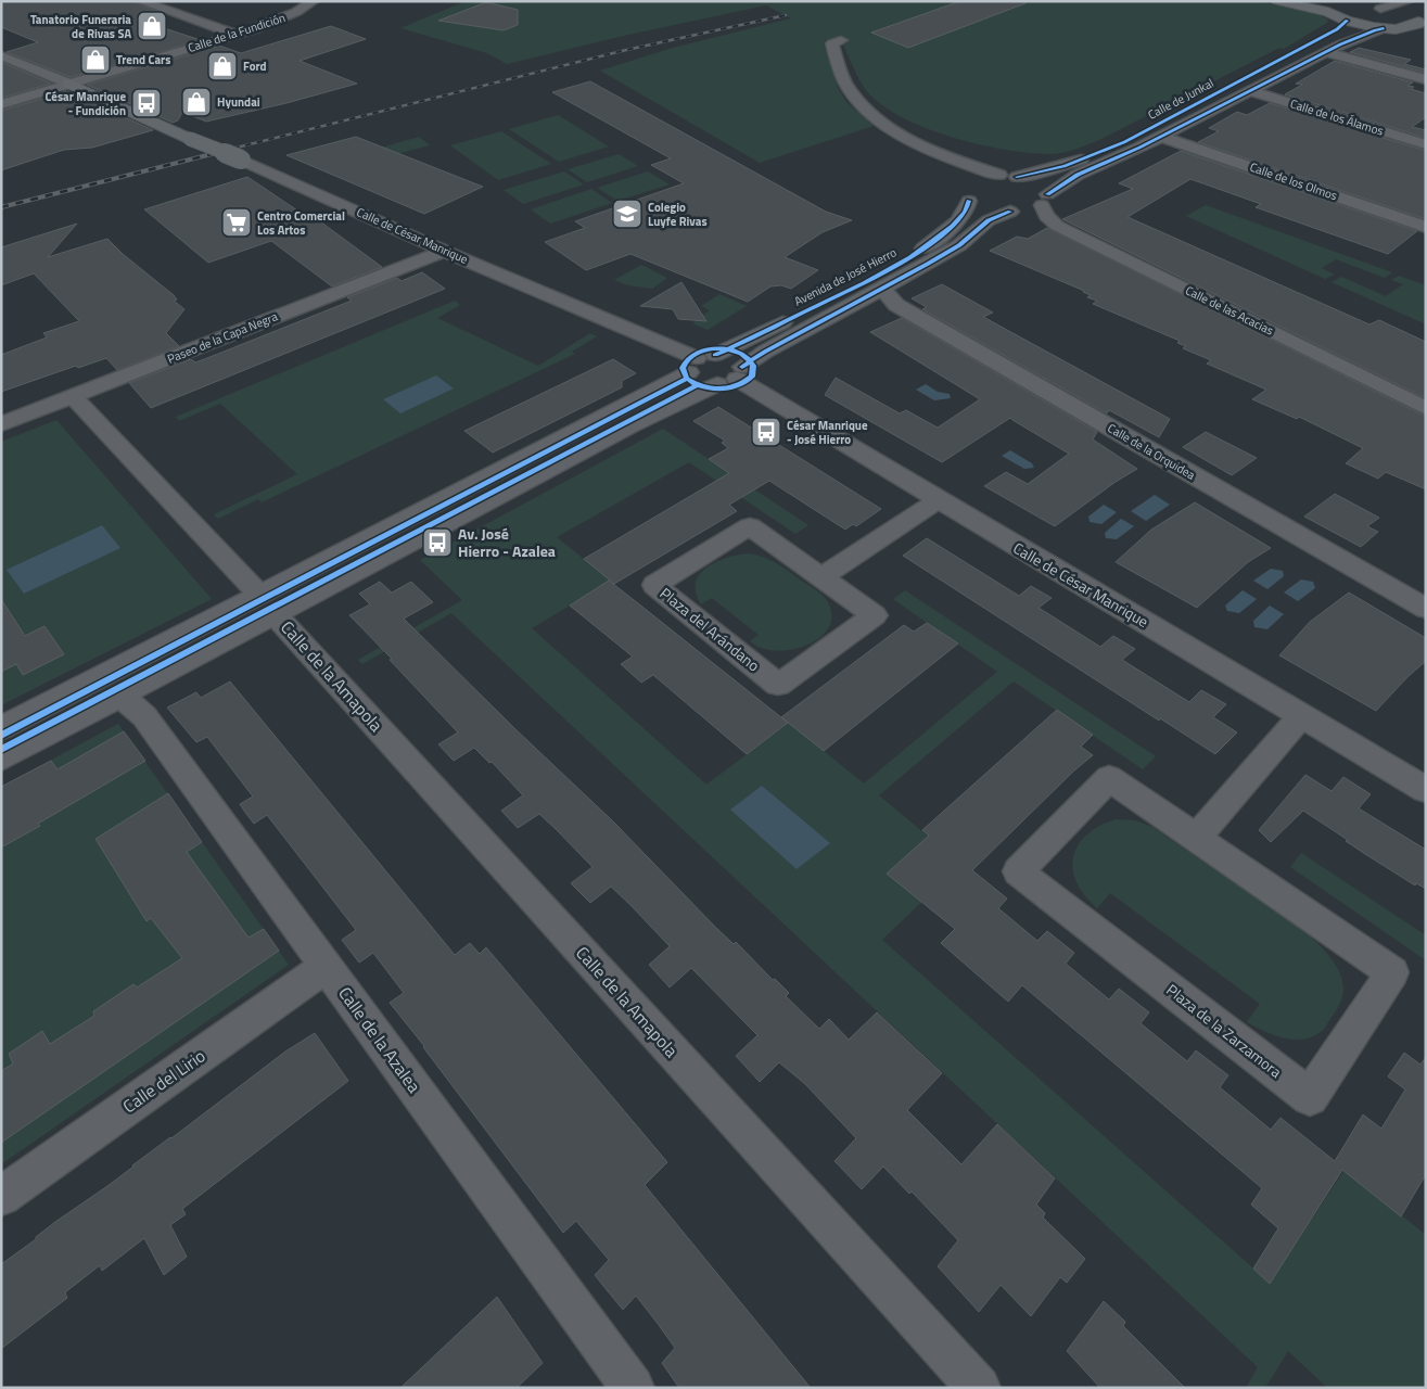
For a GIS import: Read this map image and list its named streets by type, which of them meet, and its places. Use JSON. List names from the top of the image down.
{
  "streets": {
    "street": [
      "Calle de la Fundición",
      "Calle de Junkal",
      "Calle de los Álamos",
      "Calle de los Olmos",
      "Calle de César Manrique",
      "Avenida de José Hierro",
      "Calle de las Acacias",
      "Paseo de la Capa Negra",
      "Calle de la Orquidea",
      "Plaza del Arándano",
      "Calle de la Amapola",
      "Plaza de la Zarzamora",
      "Calle de la Azalea",
      "Calle del Lirio"
    ]
  },
  "crossings": [
    ["Calle de la Fundición", "Calle de César Manrique"],
    ["Calle de Junkal", "Calle de los Álamos"],
    ["Calle de Junkal", "Calle de los Olmos"],
    ["Calle de Junkal", "Avenida de José Hierro"],
    ["Calle de Junkal", "Calle de las Acacias"],
    ["Calle de César Manrique", "Avenida de José Hierro"],
    ["Calle de César Manrique", "Paseo de la Capa Negra"],
    ["Avenida de José Hierro", "Calle de la Orquidea"],
    ["Avenida de José Hierro", "Calle de la Amapola"],
    ["Avenida de José Hierro", "Calle de la Azalea"],
    ["Paseo de la Capa Negra", "Calle de la Amapola"],
    ["Calle de la Azalea", "Calle del Lirio"]
  ],
  "places": {
    "shop": [
      "Tanatorio Funeraria de Rivas SA",
      "Trend Cars",
      "Ford",
      "Hyundai"
    ],
    "bus stop": ["César Manrique - Fundición", "César Manrique - José Hierro", "Av. José Hierro - Azalea"],
    "school or university": ["Colegio Luyfe Rivas"],
    "supermarket": ["Centro Comercial Los Artos"]
  }
}
